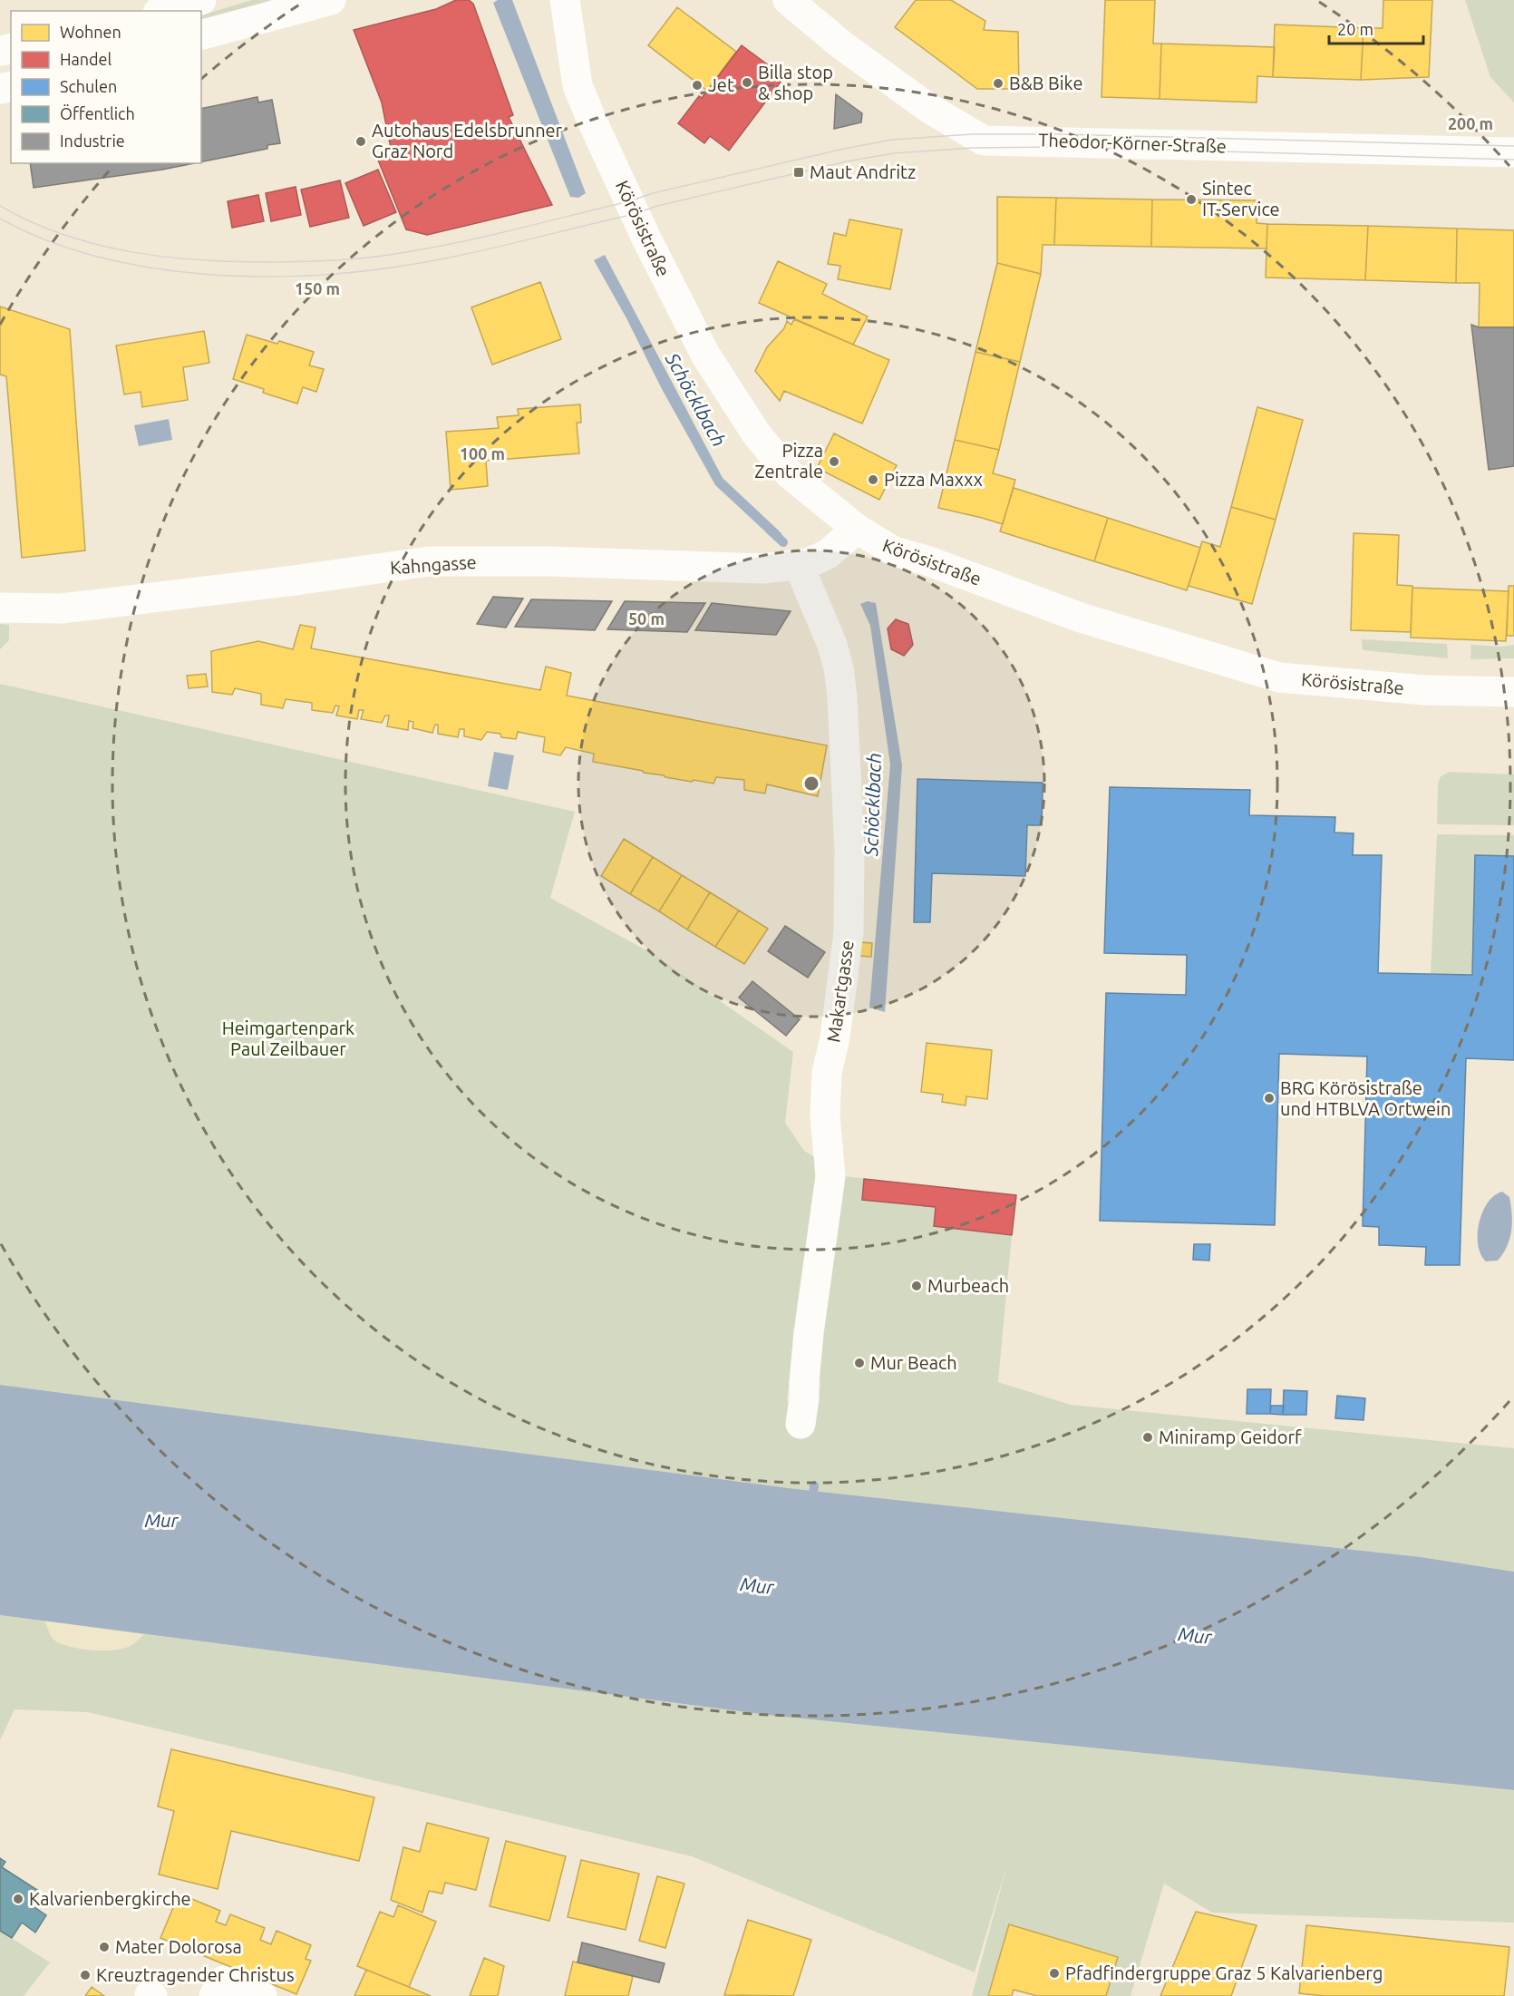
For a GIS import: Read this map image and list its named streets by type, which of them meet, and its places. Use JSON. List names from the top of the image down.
{
  "streets": {
    "street": [
      "Theodor-Körner-Straße",
      "Körösistraße",
      "Kahngasse",
      "Makartgasse"
    ]
  },
  "crossings": [
    ["Kahngasse", "Makartgasse"]
  ],
  "water": ["Schöcklbach", "Mur"],
  "parks": ["Heimgartenpark Paul Zeilbauer"],
  "places": {
    "other": [
      "Billa stop & shop",
      "B&B Bike",
      "Jet",
      "Autohaus Edelsbrunner Graz Nord",
      "Sintec IT-Service",
      "Pizza Zentrale",
      "Pizza Maxxx",
      "BRG Körösistraße und HTBLVA Ortwein",
      "Murbeach",
      "Mur Beach",
      "Miniramp Geidorf",
      "Kalvarienbergkirche",
      "Mater Dolorosa",
      "Pfadfindergruppe Graz 5 Kalvarienberg",
      "Kreuztragender Christus"
    ],
    "transit": ["Maut Andritz"]
  },
  "legend": [
    "Wohnen",
    "Handel",
    "Schulen",
    "Öffentlich",
    "Industrie"
  ],
  "scale_bar": "20 m",
  "rings": [
    "200 m",
    "150 m",
    "100 m",
    "50 m"
  ]
}
